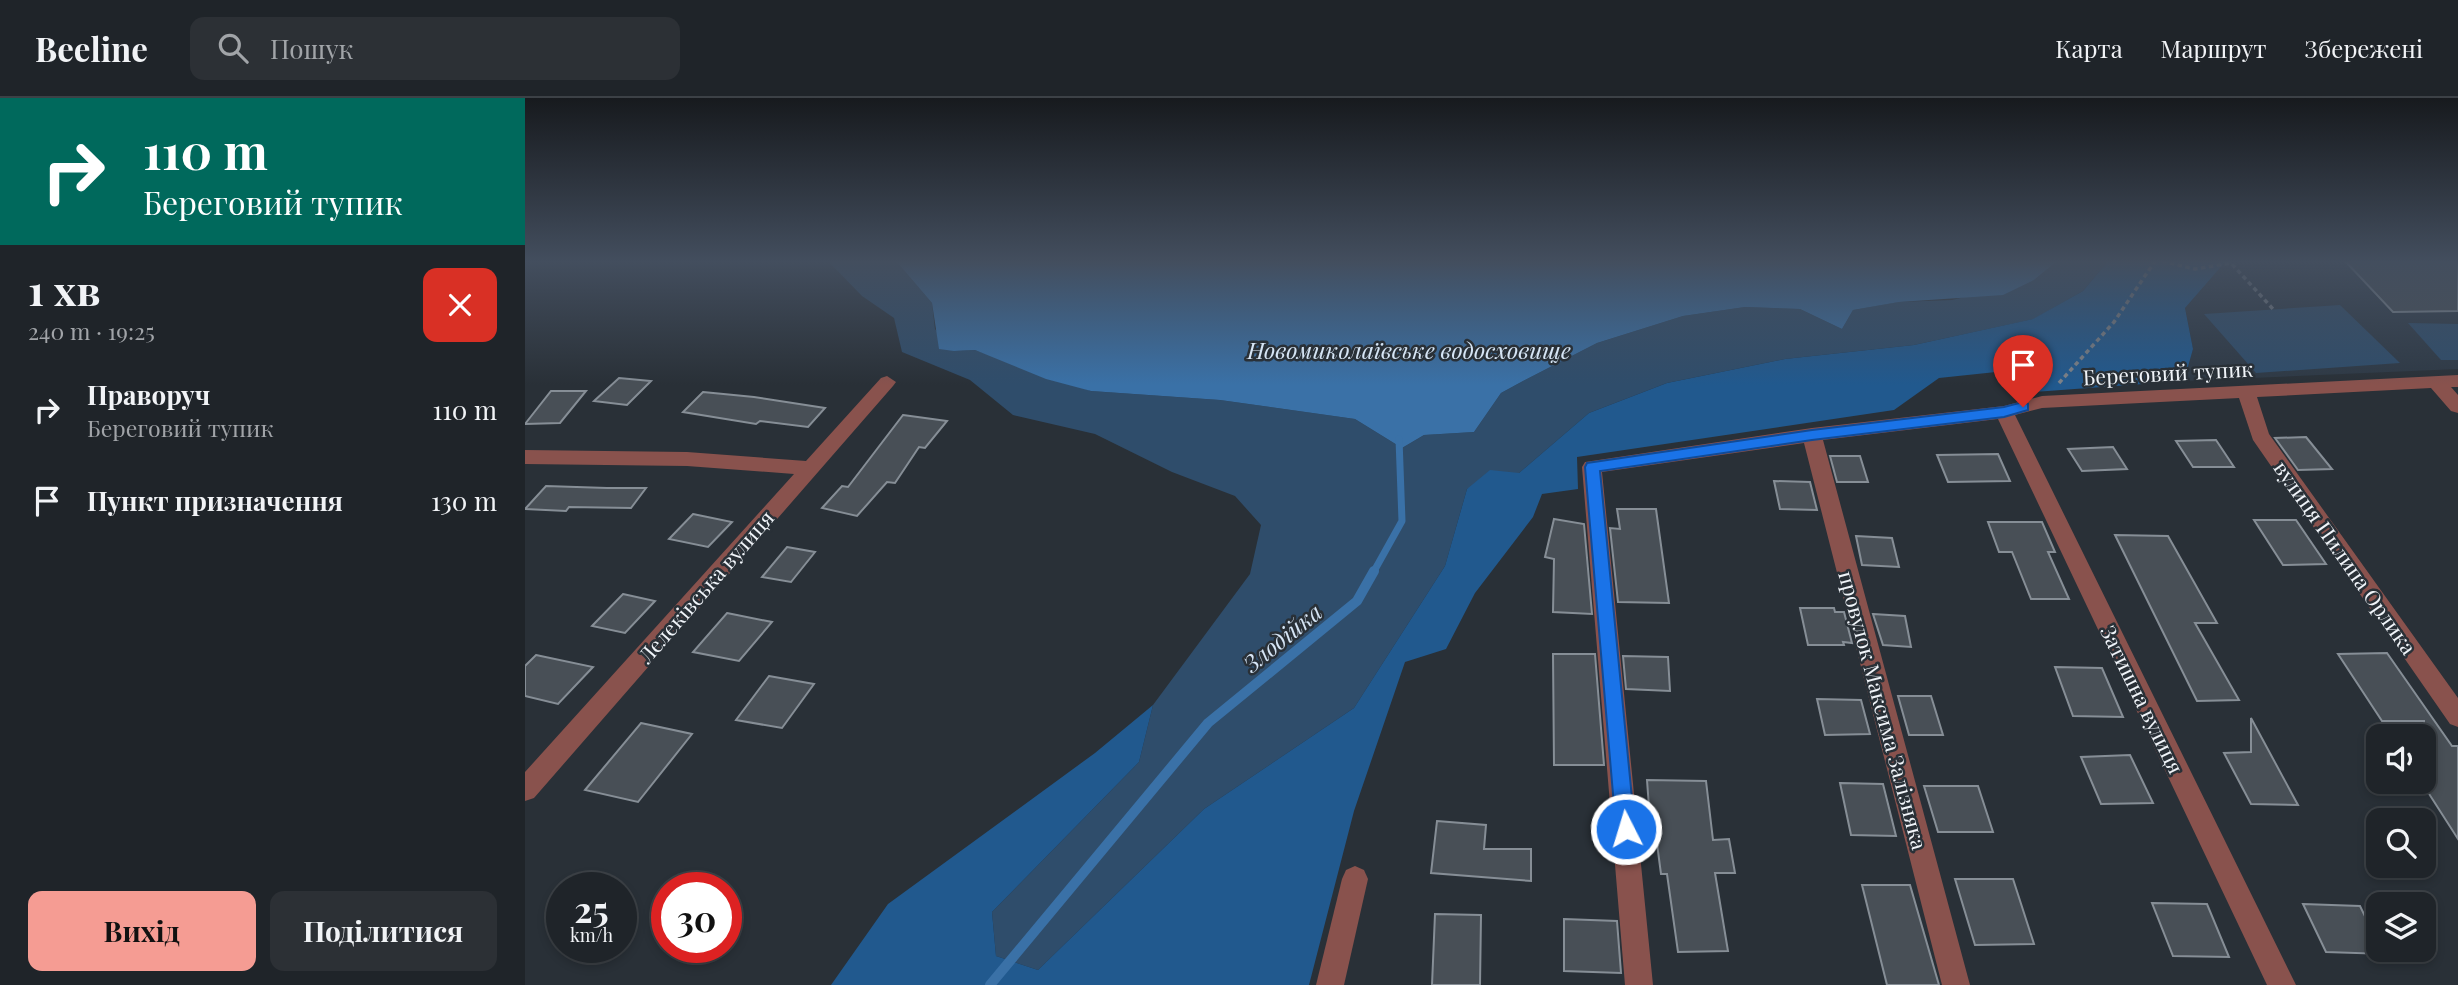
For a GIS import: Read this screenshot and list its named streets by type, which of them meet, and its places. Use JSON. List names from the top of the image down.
{
  "streets": {
    "street": [
      "Береговий тупик",
      "вулиця Пилипа Орлика",
      "Лелеківська вулиця",
      "Затишна вулиця",
      "провулок Максима Залізняка"
    ]
  },
  "crossings": [
    ["Береговий тупик", "вулиця Пилипа Орлика"],
    ["Береговий тупик", "Затишна вулиця"],
    ["Береговий тупик", "провулок Максима Залізняка"]
  ],
  "water": ["Новомиколаївське водосховище", "Злодійка"],
  "page": {
    "header": "Beeline",
    "search": "Пошук",
    "nav": ["Карта", "Маршрут", "Збережені"],
    "turn": ["110 m", "Береговий тупик"],
    "heading": ["1 хв", "240 m · 19:25"],
    "list": [
      {
        "name": "Праворуч",
        "note": "Береговий тупик",
        "value": "110 m"
      },
      {
        "name": "Пункт призначення",
        "value": "130 m"
      }
    ],
    "speed": "25 km/h",
    "limit": "30",
    "buttons": ["Вихід", "Поділитися"]
  }
}
